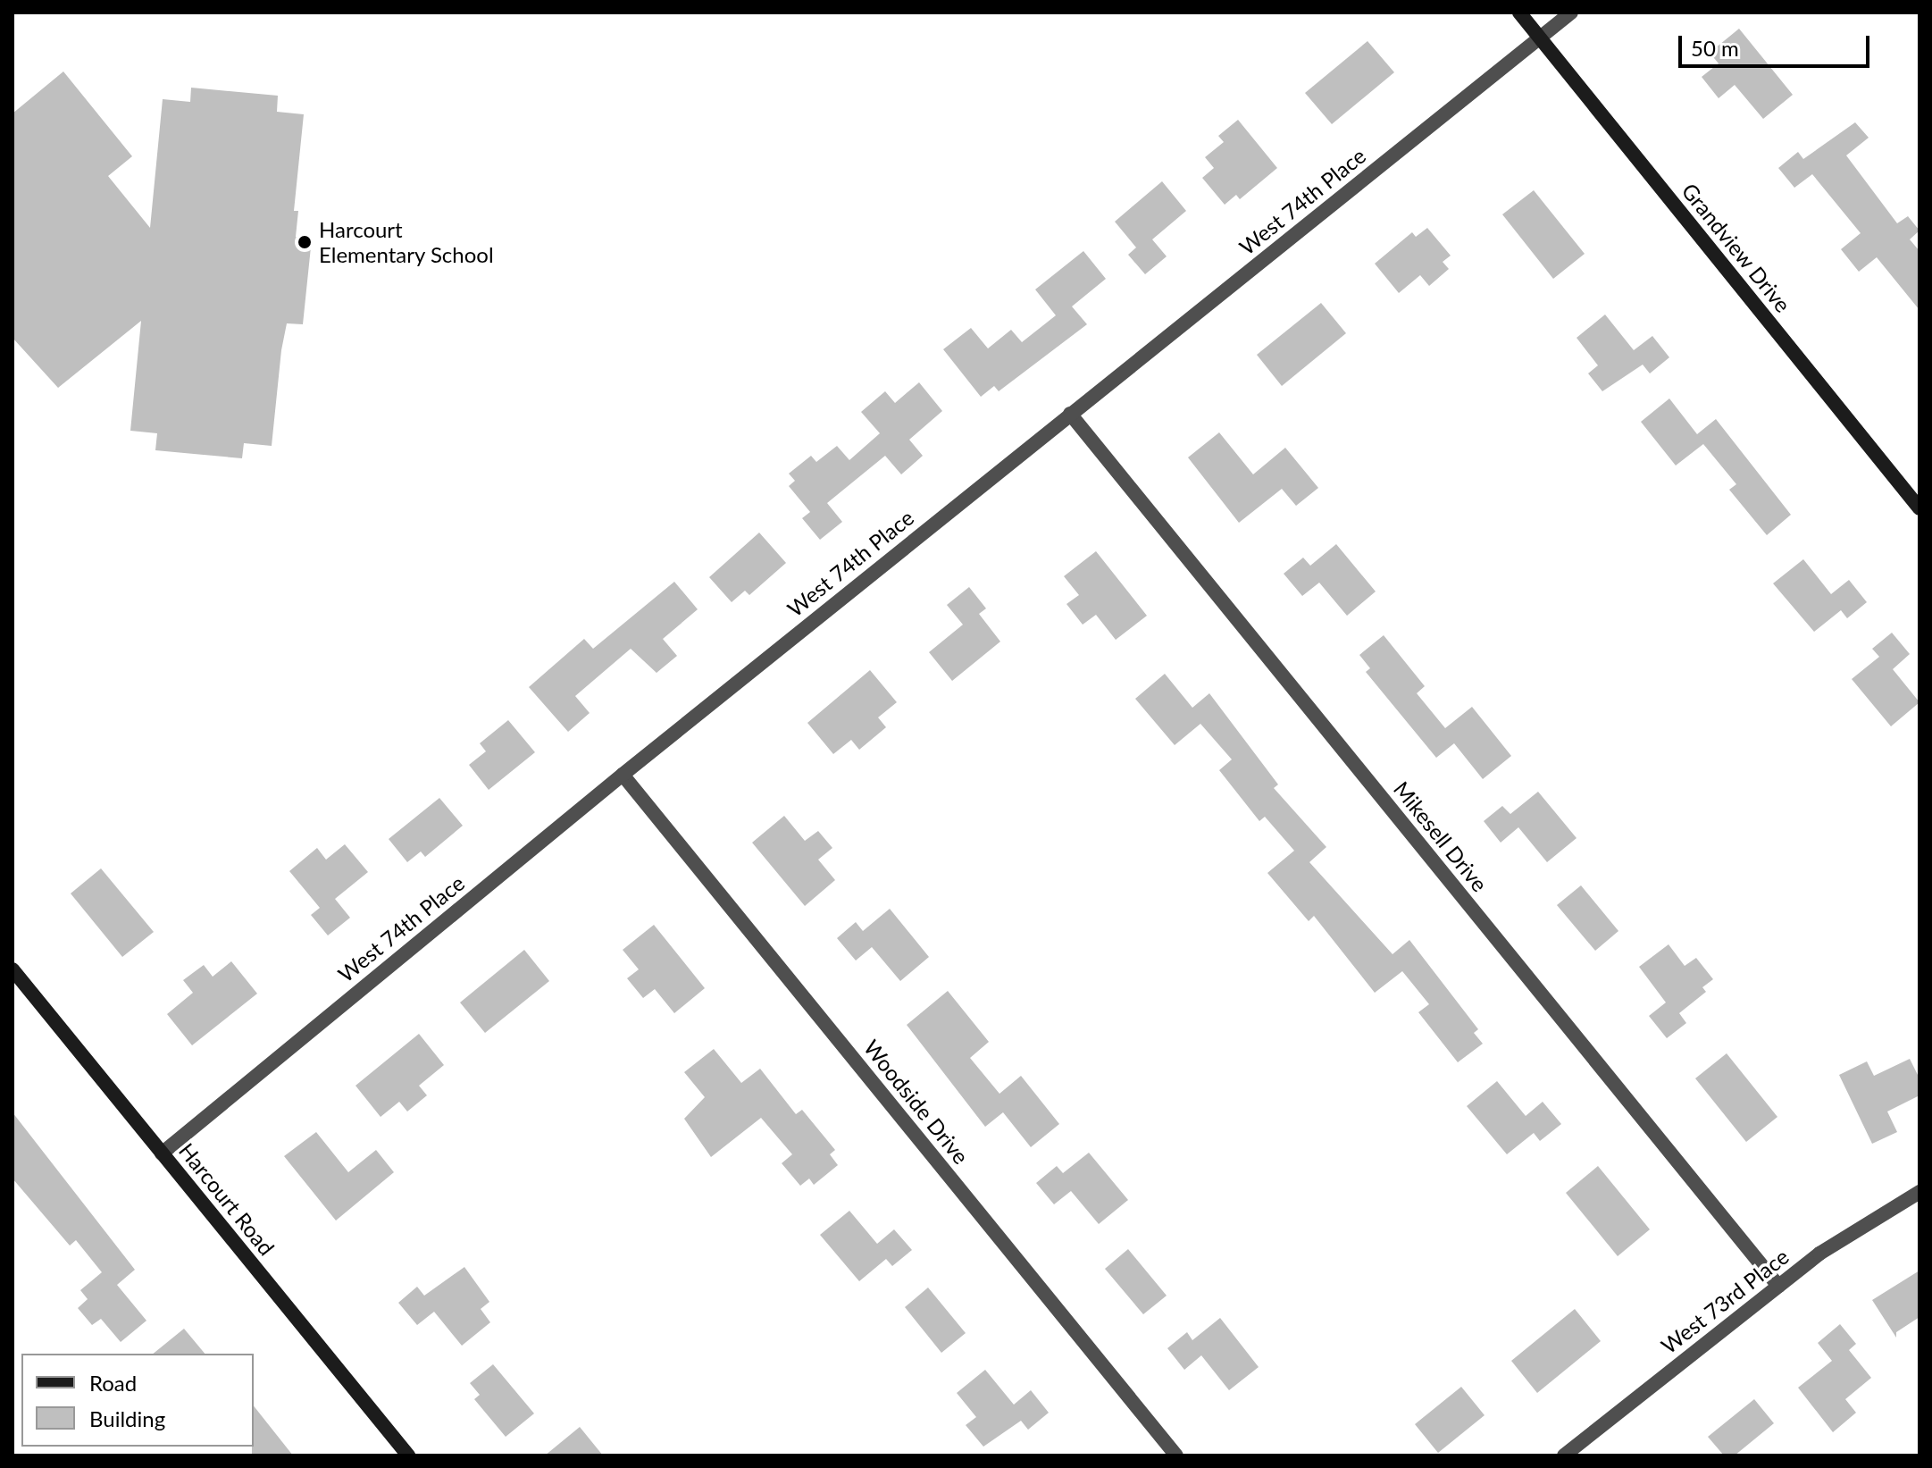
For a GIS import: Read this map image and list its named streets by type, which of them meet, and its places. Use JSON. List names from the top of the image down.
{
  "streets": {
    "street": [
      "West 74th Place",
      "Grandview Drive",
      "Mikesell Drive",
      "Woodside Drive",
      "Harcourt Road",
      "West 73rd Place"
    ]
  },
  "crossings": [
    ["West 74th Place", "Grandview Drive"],
    ["West 74th Place", "Mikesell Drive"],
    ["West 74th Place", "Woodside Drive"],
    ["West 74th Place", "Harcourt Road"],
    ["Mikesell Drive", "West 73rd Place"]
  ],
  "places": ["Harcourt Elementary School"],
  "legend": ["Road", "Building"],
  "scale_bar": "50 m"
}
